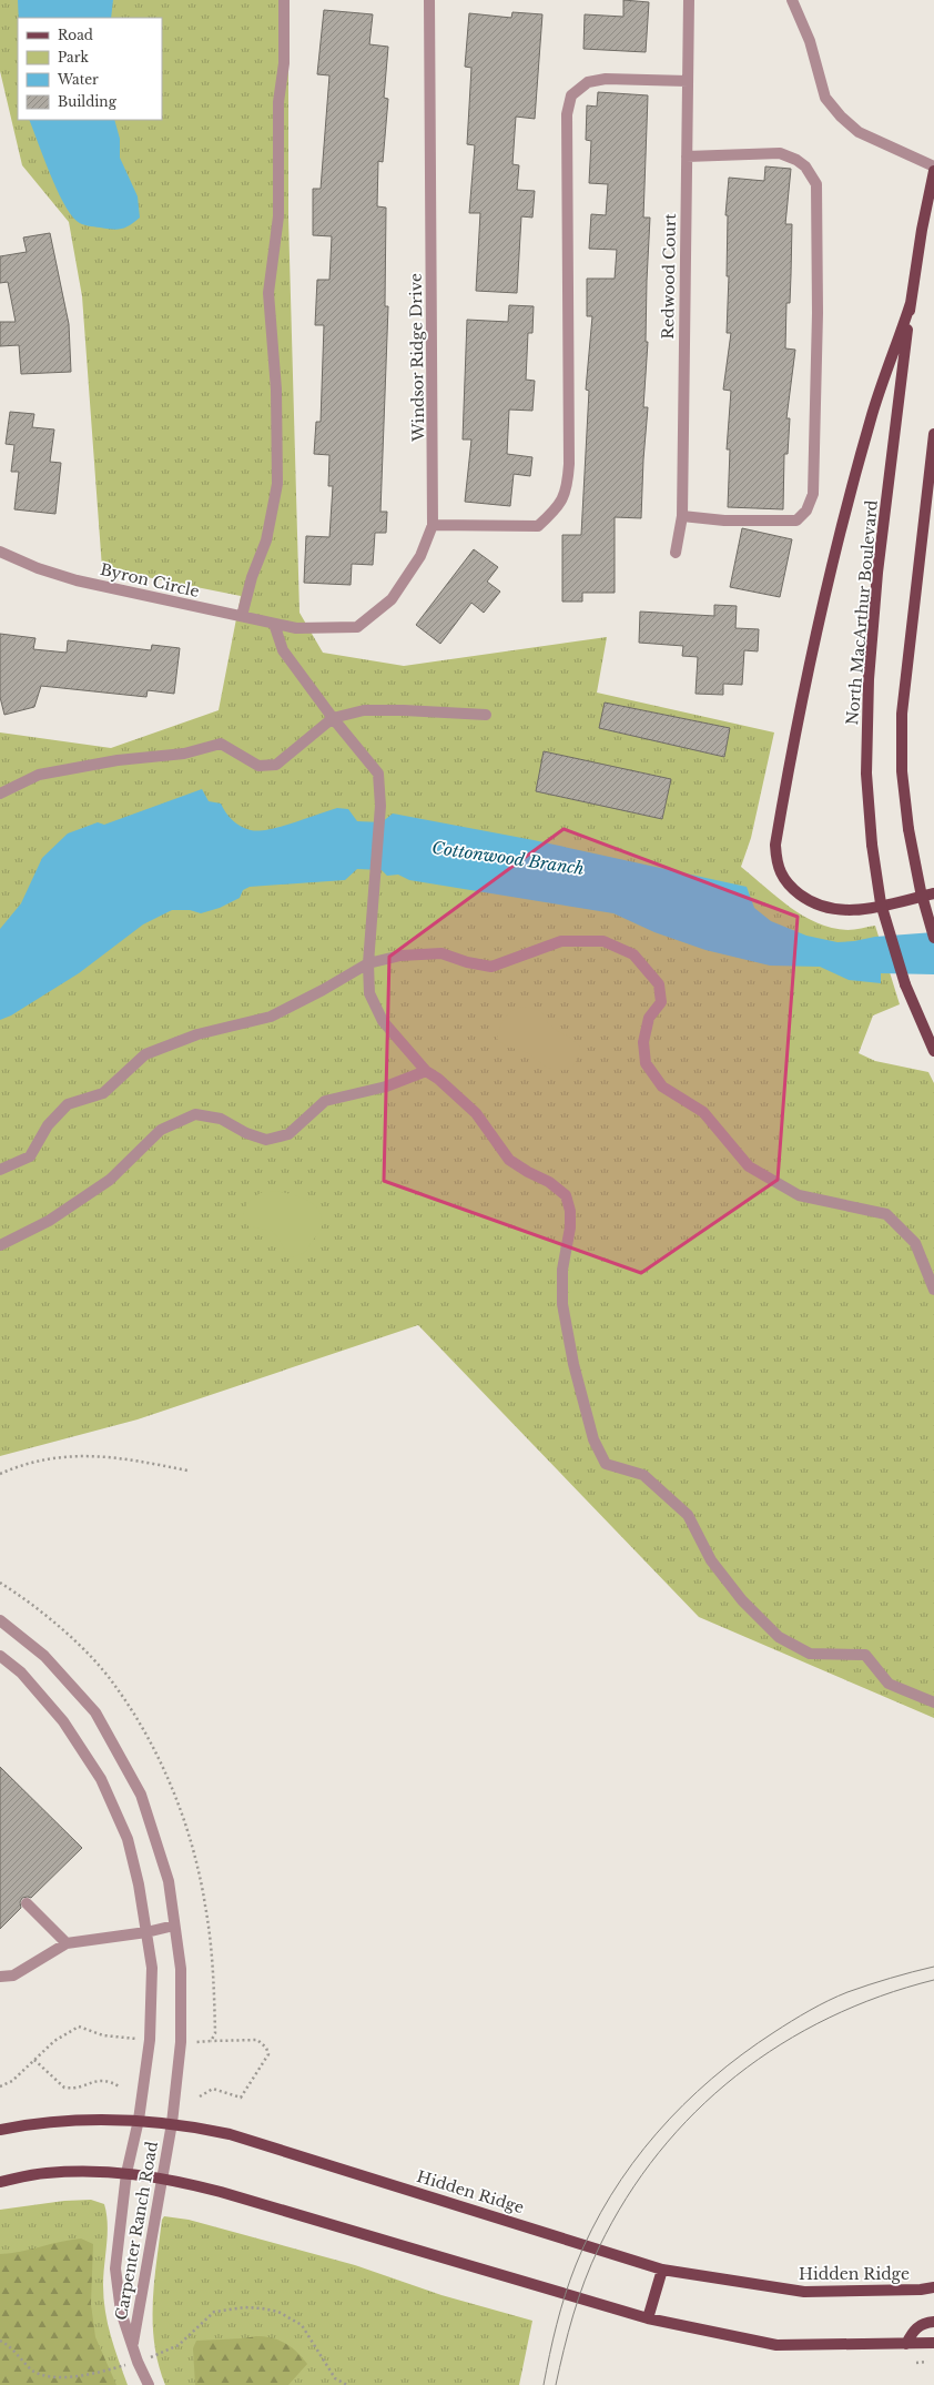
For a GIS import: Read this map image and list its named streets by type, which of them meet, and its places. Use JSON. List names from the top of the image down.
{
  "streets": {
    "main road": ["North MacArthur Boulevard", "Hidden Ridge"],
    "street": [
      "Redwood Court",
      "Windsor Ridge Drive",
      "Byron Circle",
      "Carpenter Ranch Road"
    ]
  },
  "crossings": [
    ["Windsor Ridge Drive", "Byron Circle"],
    ["Hidden Ridge", "Carpenter Ranch Road"]
  ],
  "water": ["Cottonwood Branch"],
  "legend": [
    "Road",
    "Park",
    "Water",
    "Building"
  ]
}
